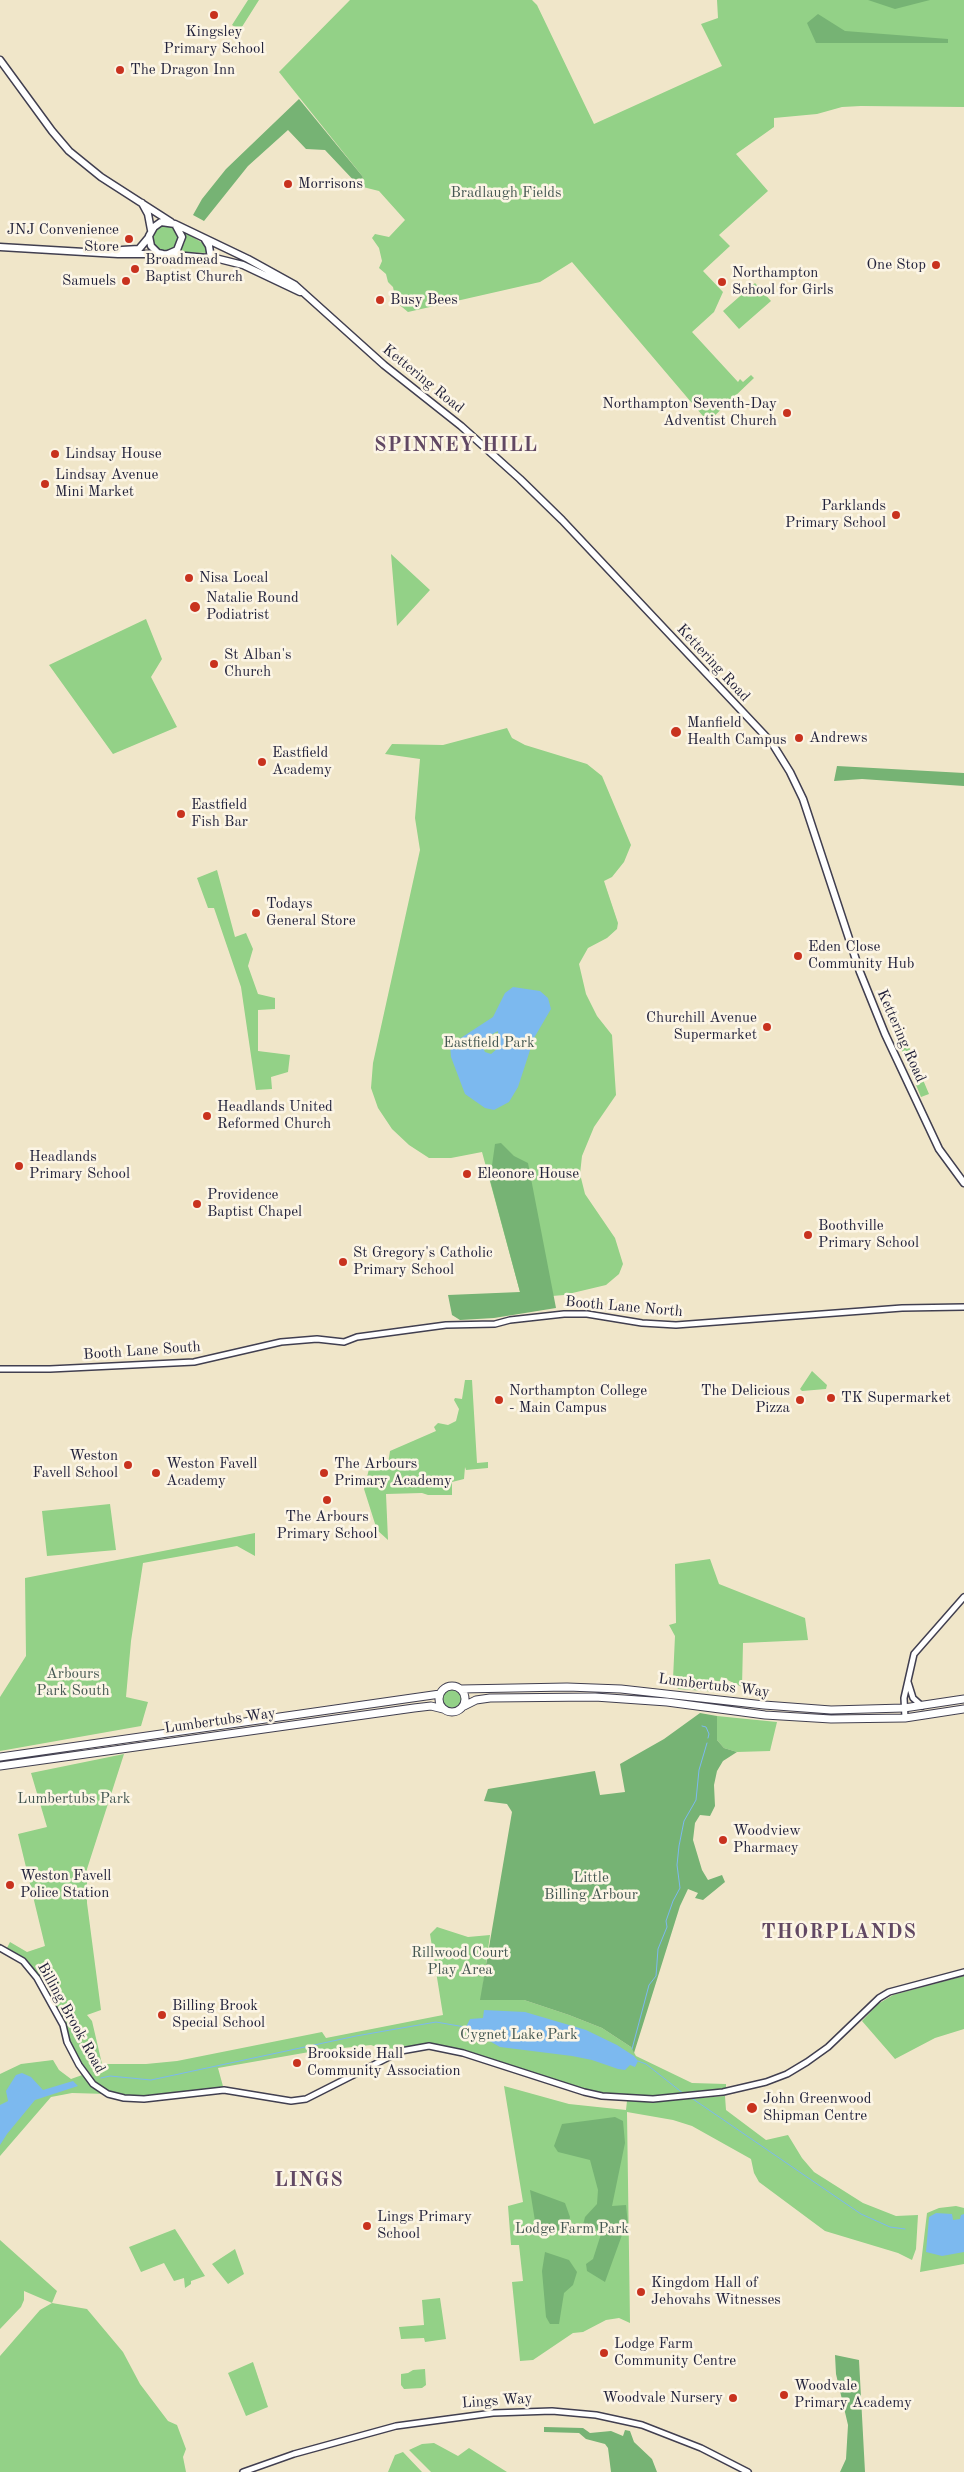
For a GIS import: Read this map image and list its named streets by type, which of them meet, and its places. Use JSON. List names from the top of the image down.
{
  "streets": {
    "highway": ["Lumbertubs Way"],
    "main road": ["Kettering Road"],
    "street": [
      "Booth Lane North",
      "Booth Lane South",
      "Billing Brook Road",
      "Lings Way"
    ]
  },
  "crossings": [
    ["Booth Lane North", "Booth Lane South"]
  ],
  "districts": ["SPINNEY HILL", "THORPLANDS", "LINGS"],
  "parks": [
    "Bradlaugh Fields",
    "Eastfield Park",
    "Arbours Park South",
    "Lumbertubs Park",
    "Little Billing Arbour",
    "Rillwood Court Play Area",
    "Cygnet Lake Park",
    "Lodge Farm Park"
  ],
  "places": [
    "Kingsley Primary School",
    "The Dragon Inn",
    "Morrisons",
    "JNJ Convenience Store",
    "One Stop",
    "Broadmead Baptist Church",
    "Samuels",
    "Northampton School for Girls",
    "Busy Bees",
    "Northampton Seventh-Day Adventist Church",
    "Lindsay House",
    "Lindsay Avenue Mini Market",
    "Parklands Primary School",
    "Nisa Local",
    "Natalie Round Podiatrist",
    "St Alban's Church",
    "Manfield Health Campus",
    "Andrews",
    "Eastfield Academy",
    "Eastfield Fish Bar",
    "Todays General Store",
    "Eden Close Community Hub",
    "Churchill Avenue Supermarket",
    "Headlands United Reformed Church",
    "Headlands Primary School",
    "Eleonore House",
    "Providence Baptist Chapel",
    "Boothville Primary School",
    "St Gregory's Catholic Primary School",
    "TK Supermarket",
    "Northampton College - Main Campus",
    "The Delicious Pizza",
    "Weston Favell School",
    "Weston Favell Academy",
    "The Arbours Primary Academy",
    "The Arbours Primary School",
    "Woodview Pharmacy",
    "Weston Favell Police Station",
    "Billing Brook Special School",
    "Brookside Hall Community Association",
    "John Greenwood Shipman Centre",
    "Lings Primary School",
    "Kingdom Hall of Jehovahs Witnesses",
    "Lodge Farm Community Centre",
    "Woodvale Primary Academy",
    "Woodvale Nursery"
  ]
}
